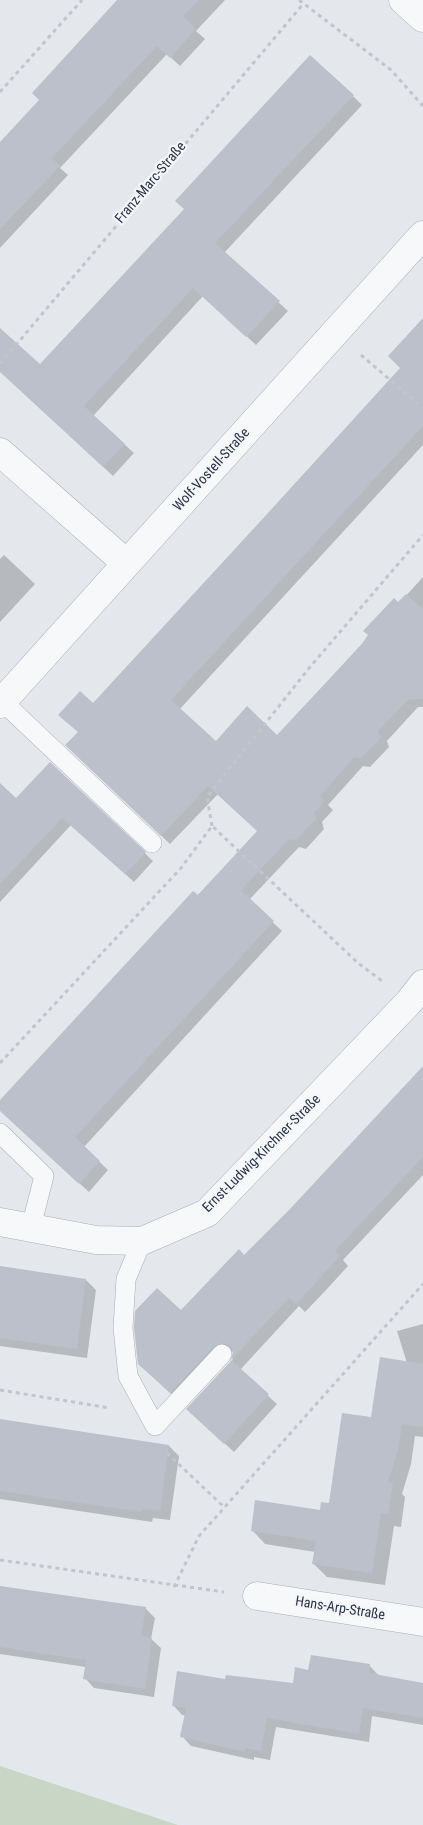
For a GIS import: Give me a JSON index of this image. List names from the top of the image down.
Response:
{
  "streets": {
    "street": ["Wolf-Vostell-Straße", "Ernst-Ludwig-Kirchner-Straße", "Hans-Arp-Straße"],
    "path": ["Franz-Marc-Straße"]
  }
}
